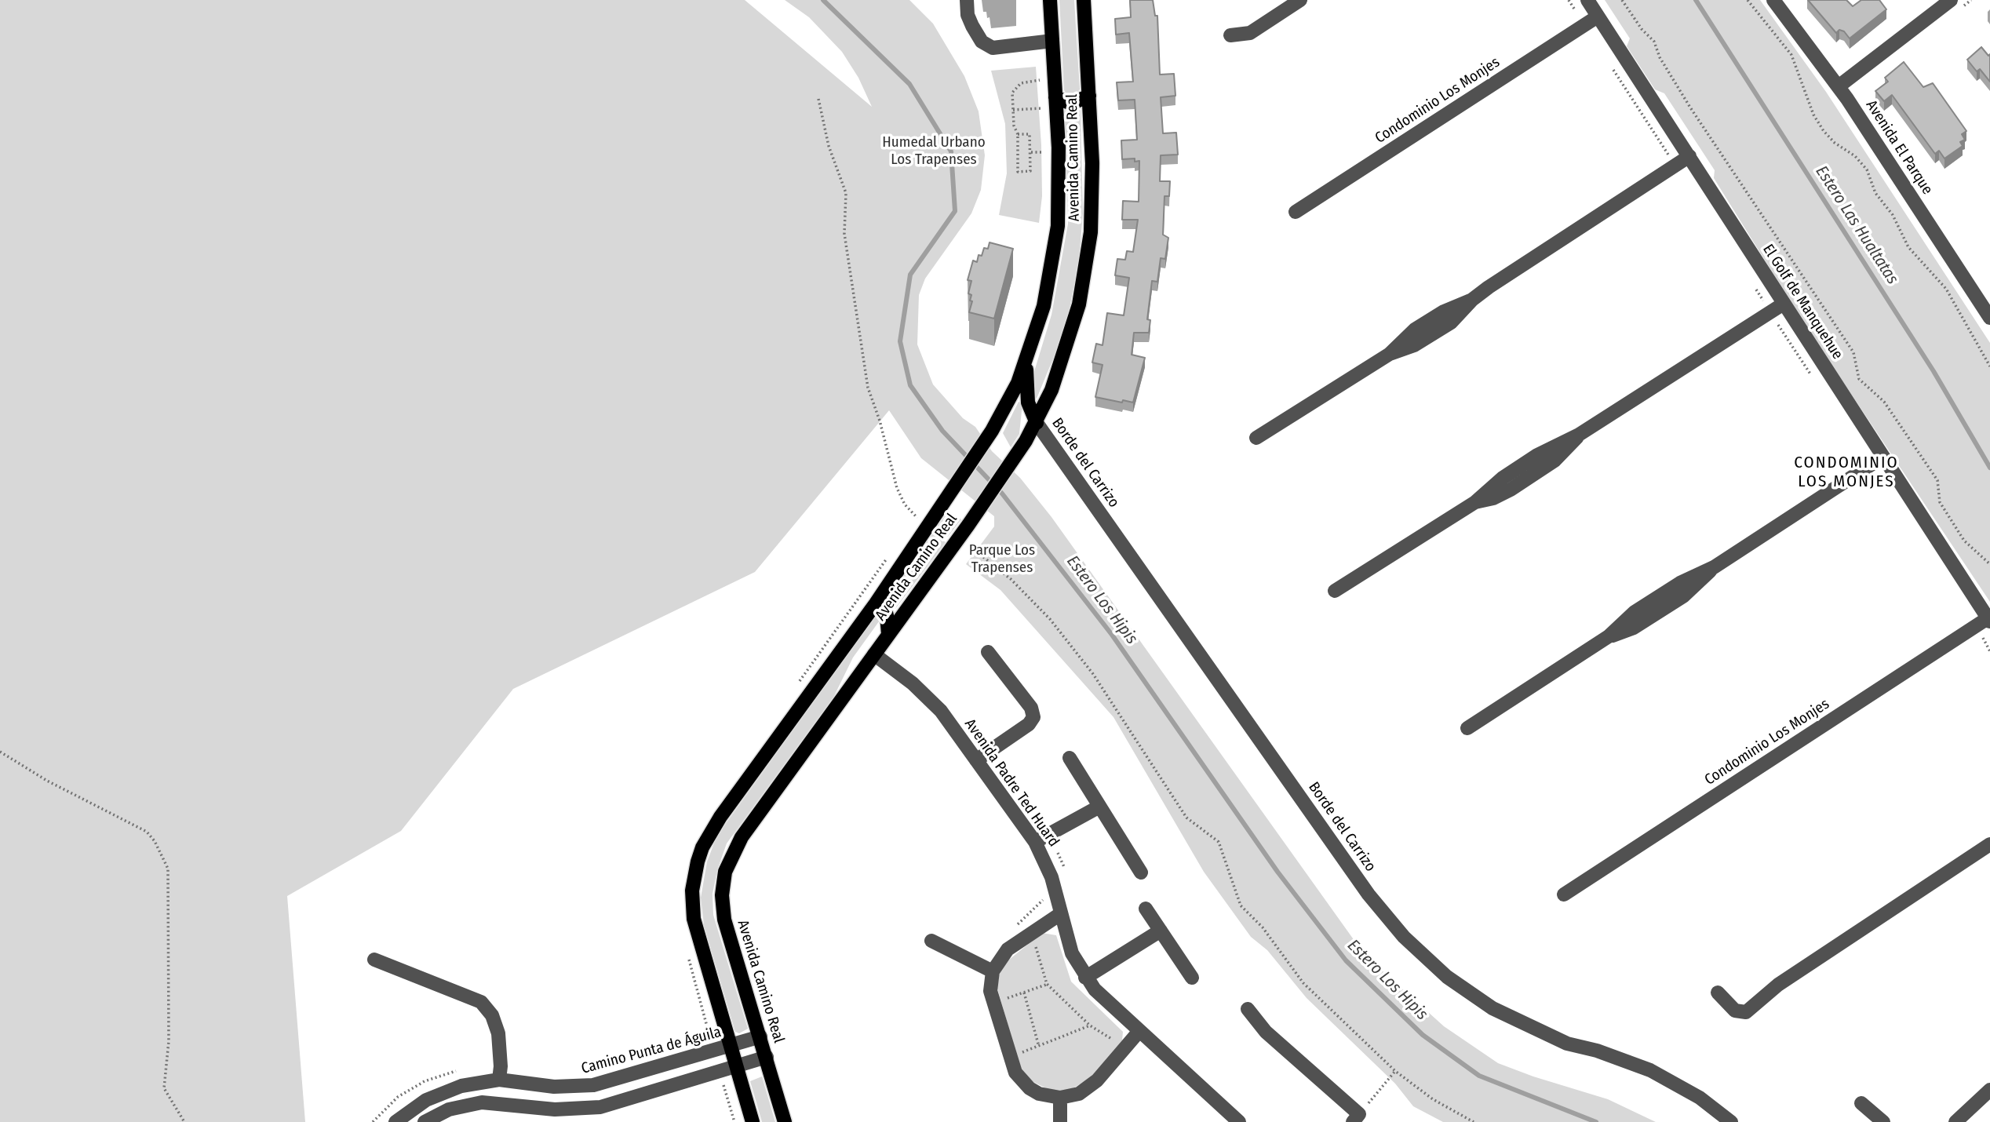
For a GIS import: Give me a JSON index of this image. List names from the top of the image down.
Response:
{
  "streets": {
    "main road": ["Avenida Camino Real"],
    "street": [
      "Condominio Los Monjes",
      "Avenida El Parque",
      "El Golf de Manquehue",
      "Borde del Carrizo",
      "Avenida Padre Ted Huard",
      "Camino Punta de Águila"
    ]
  },
  "crossings": [
    ["Condominio Los Monjes", "El Golf de Manquehue"],
    ["Avenida Camino Real", "Borde del Carrizo"],
    ["Avenida Camino Real", "Avenida Padre Ted Huard"],
    ["Avenida Camino Real", "Camino Punta de Águila"]
  ],
  "districts": ["CONDOMINIO LOS MONJES"],
  "water": ["Estero Las Hualtatas", "Estero Los Hipis"],
  "parks": ["Humedal Urbano Los Trapenses", "Parque Los Trapenses"]
}
